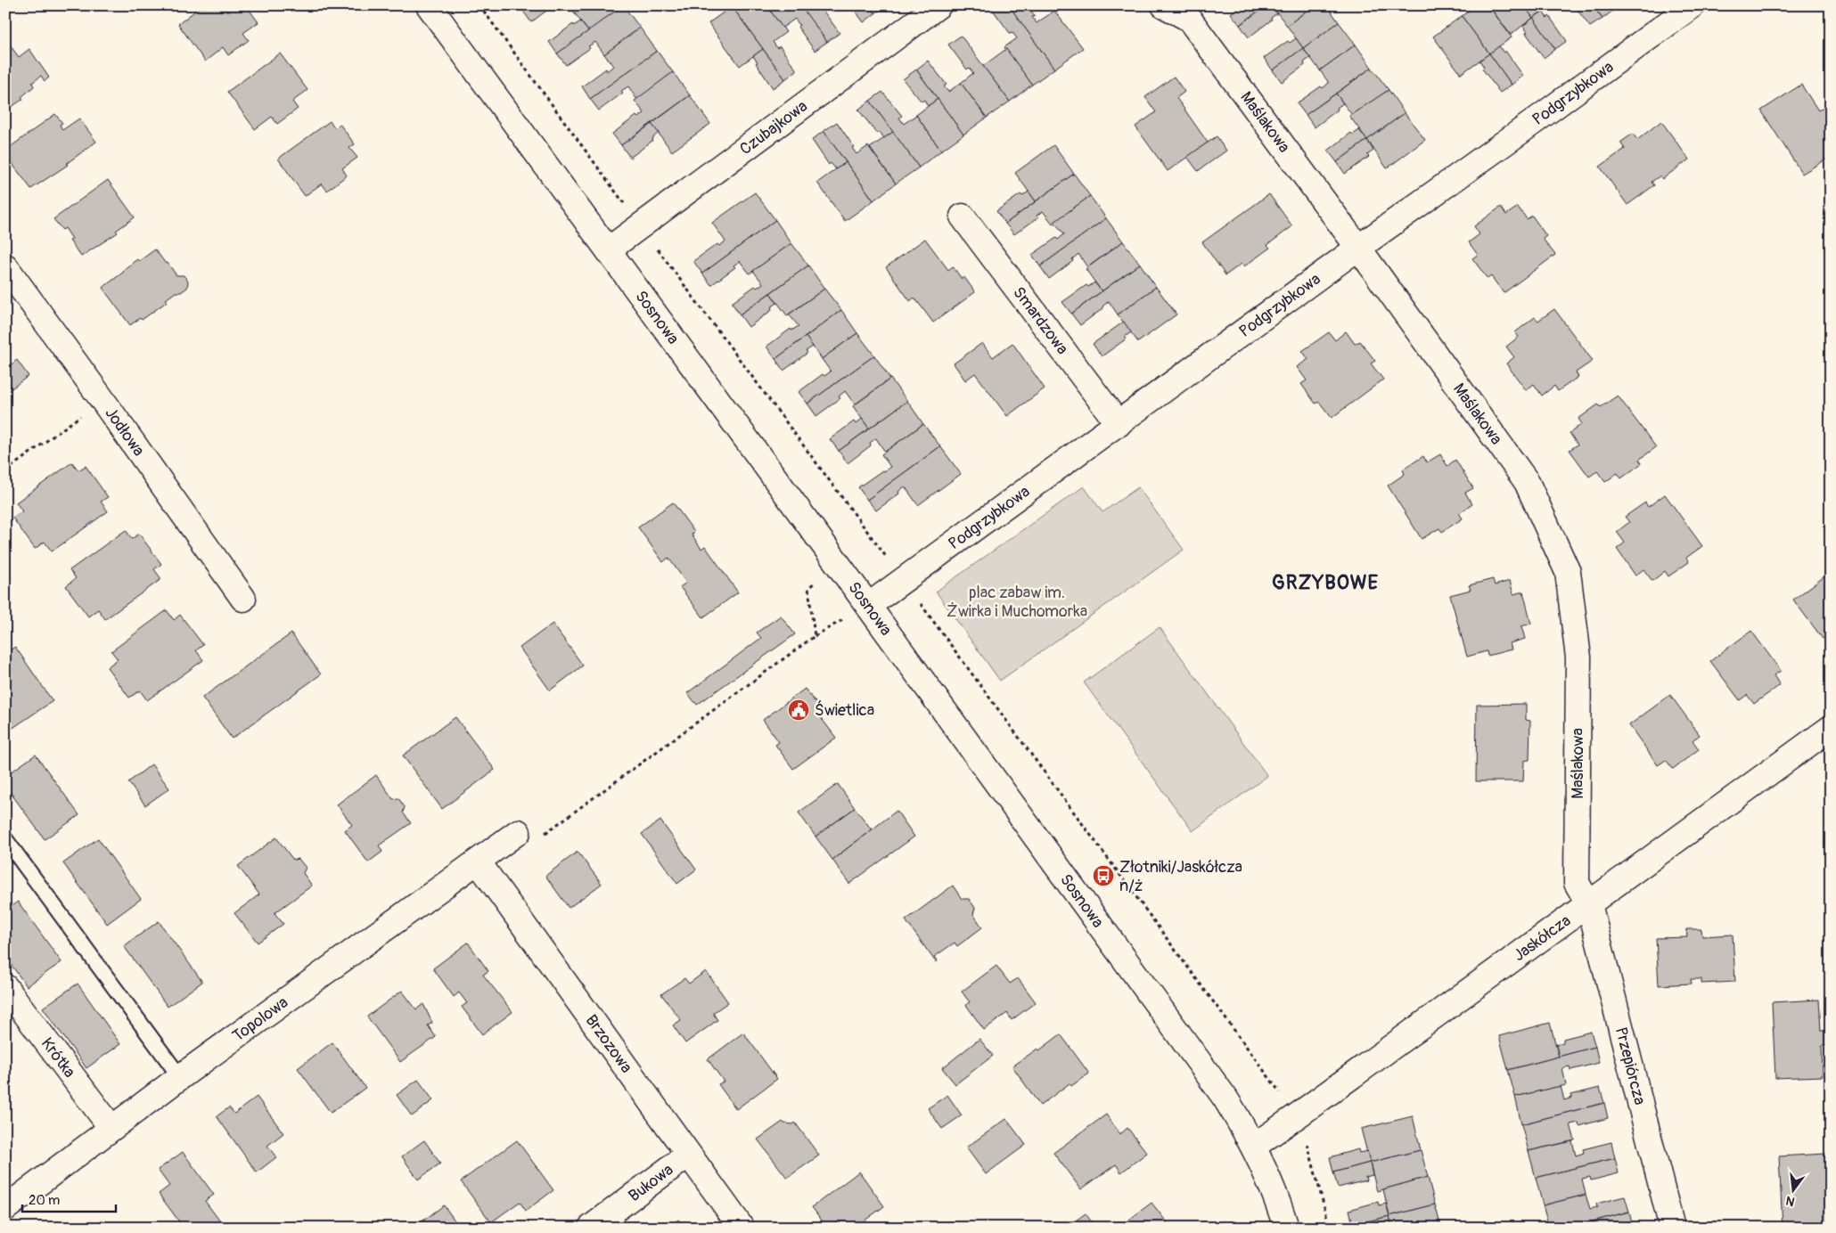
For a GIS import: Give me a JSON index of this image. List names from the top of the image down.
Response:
{
  "streets": {
    "street": [
      "Podgrzybkowa",
      "Maślakowa",
      "Czubajkowa",
      "Sosnowa",
      "Smardzowa",
      "Jodłowa",
      "Jaskółcza",
      "Topolowa",
      "Brzozowa",
      "Krótka",
      "Przepiórcza",
      "Bukowa"
    ]
  },
  "crossings": [
    ["Podgrzybkowa", "Maślakowa"],
    ["Podgrzybkowa", "Sosnowa"],
    ["Podgrzybkowa", "Smardzowa"],
    ["Maślakowa", "Jaskółcza"],
    ["Maślakowa", "Przepiórcza"],
    ["Czubajkowa", "Sosnowa"],
    ["Sosnowa", "Jaskółcza"],
    ["Jaskółcza", "Przepiórcza"],
    ["Topolowa", "Brzozowa"],
    ["Topolowa", "Krótka"],
    ["Brzozowa", "Bukowa"]
  ],
  "districts": ["GRZYBOWE"],
  "parks": ["plac zabaw im. Żwirka i Muchomorka"],
  "places": {
    "public building": ["Świetlica"],
    "bus stop": ["Złotniki/Jaskółcza n/ż"]
  },
  "scale_bar": "20 m",
  "north": "bottom"
}
